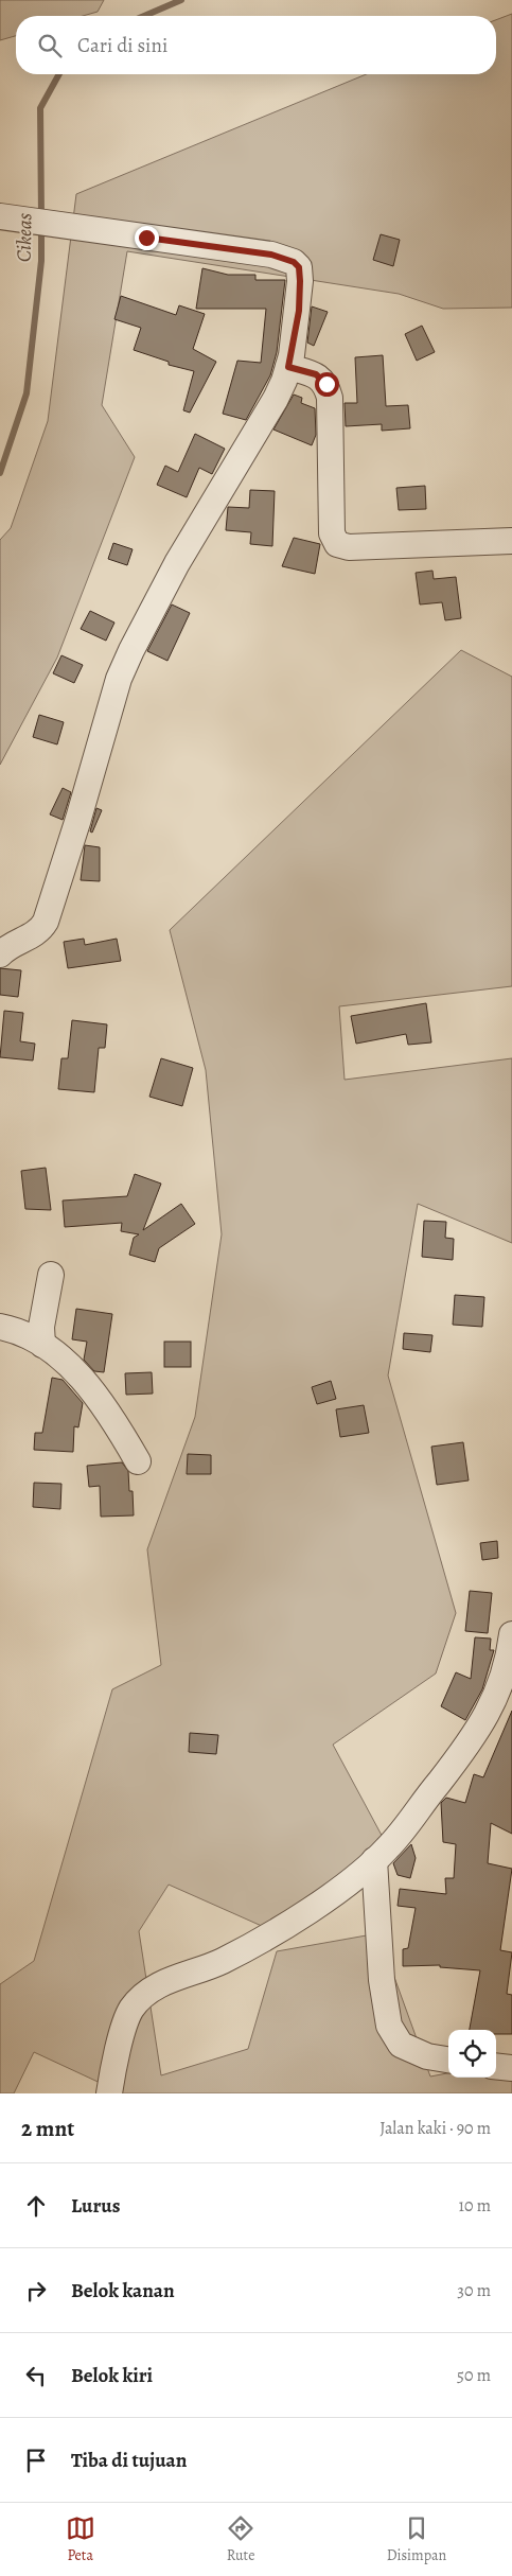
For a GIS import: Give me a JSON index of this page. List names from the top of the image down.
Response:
{
  "water": ["Cikeas"],
  "page": {
    "search": "Cari di sini",
    "heading": ["2 mnt", "Jalan kaki · 90 m"],
    "list": [
      ["Lurus", "10 m"],
      ["Belok kanan", "30 m"],
      ["Belok kiri", "50 m"],
      "Tiba di tujuan"
    ],
    "nav": ["Peta", "Rute", "Disimpan"]
  }
}
